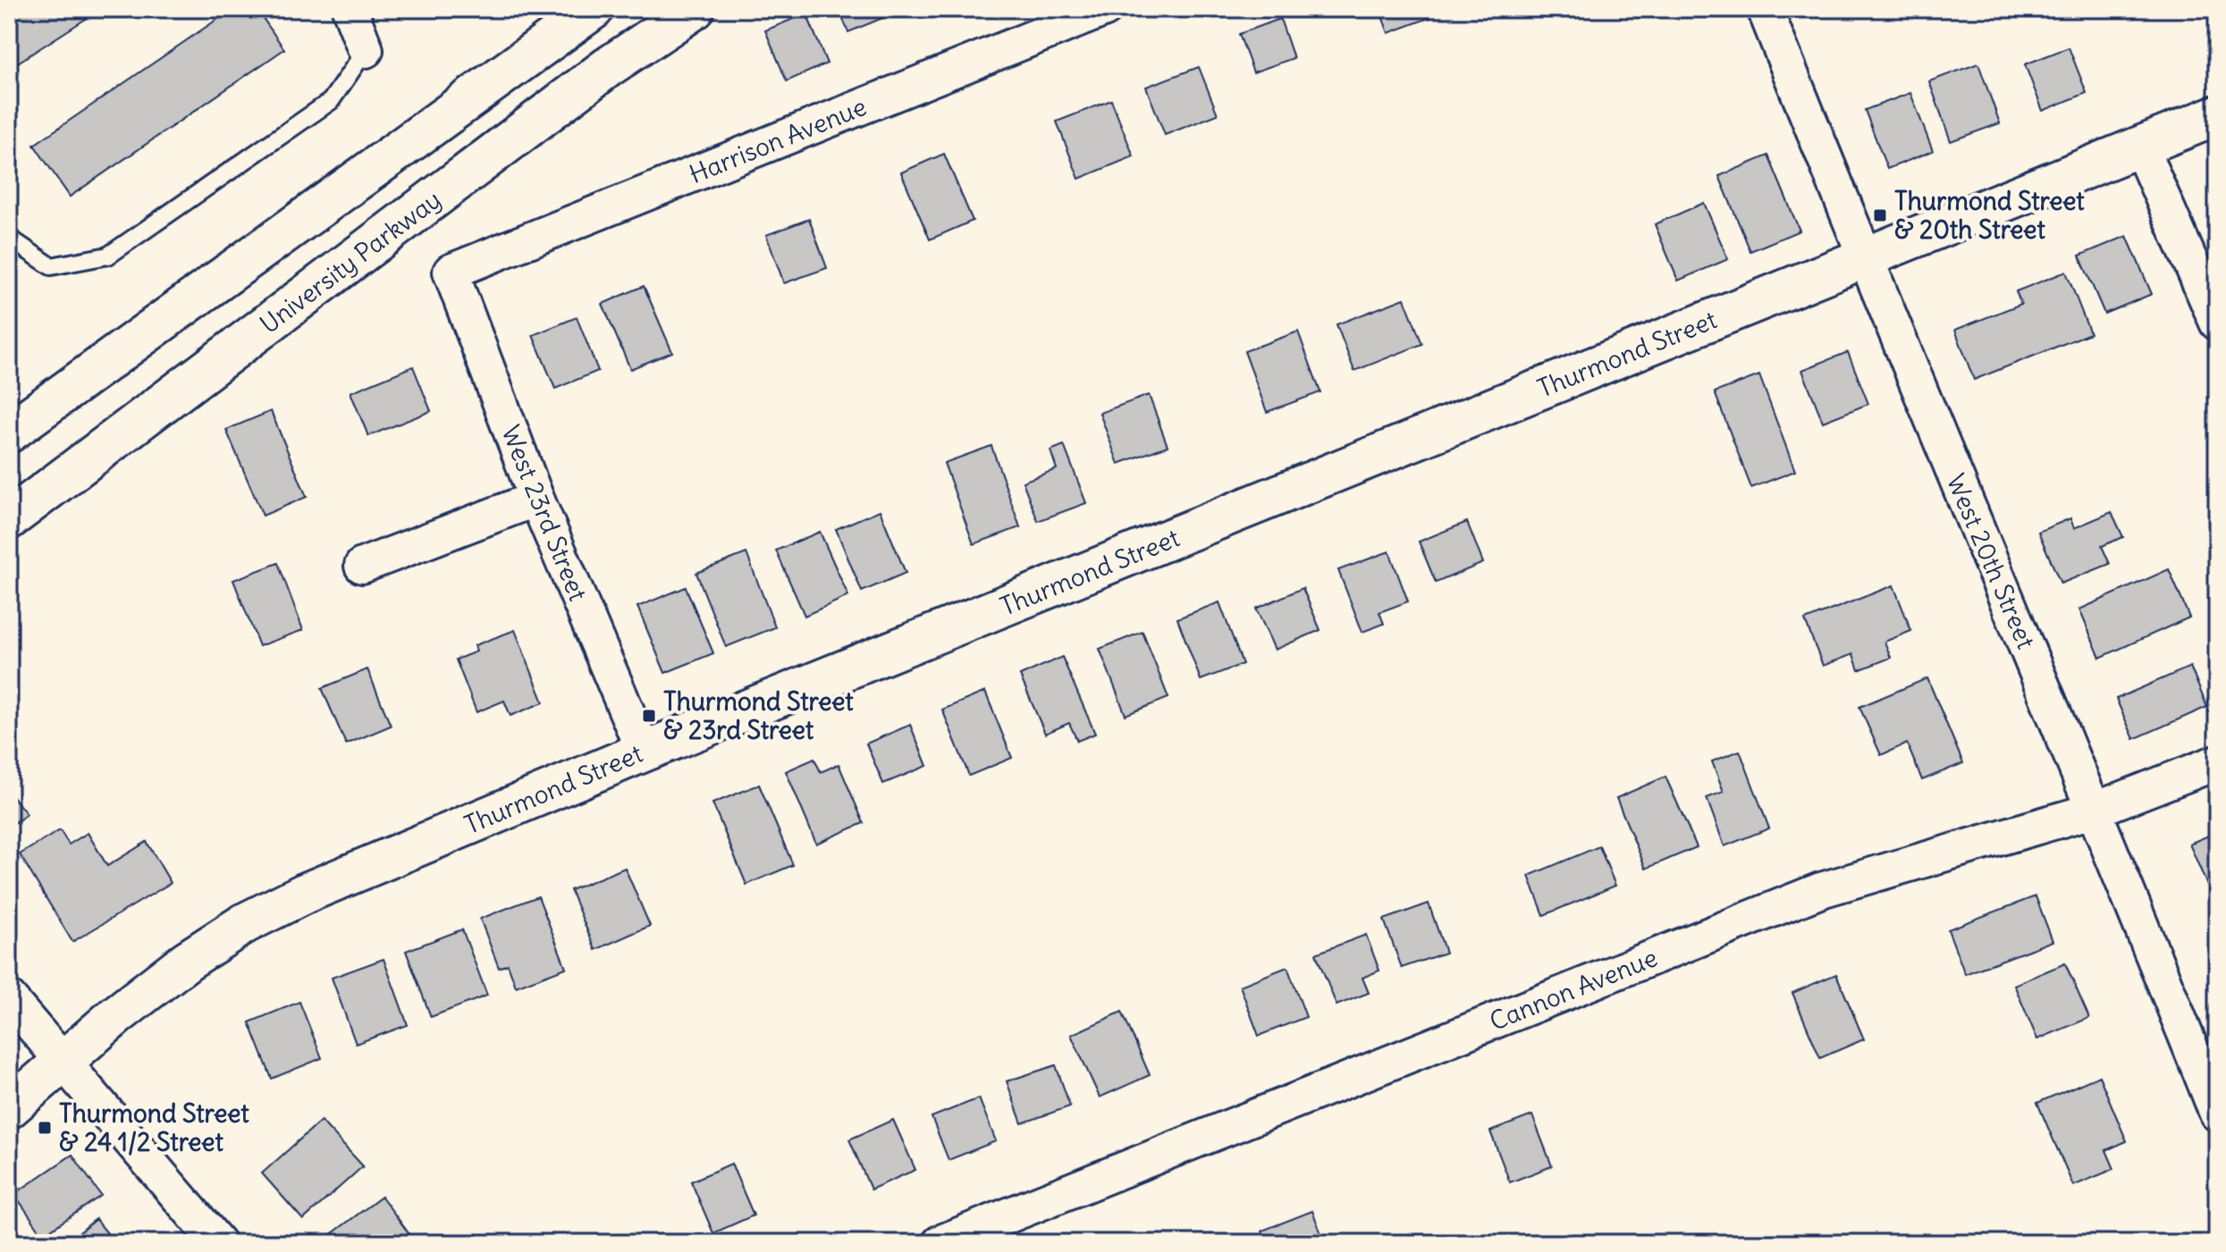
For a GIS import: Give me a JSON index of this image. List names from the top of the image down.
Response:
{
  "streets": {
    "street": [
      "Harrison Avenue",
      "University Parkway",
      "Thurmond Street",
      "West 23rd Street",
      "West 20th Street",
      "Cannon Avenue"
    ]
  },
  "crossings": [
    ["Harrison Avenue", "West 23rd Street"],
    ["Thurmond Street", "West 23rd Street"],
    ["Thurmond Street", "West 20th Street"],
    ["West 20th Street", "Cannon Avenue"]
  ],
  "places": {
    "transit": ["Thurmond Street & 20th Street", "Thurmond Street & 23rd Street", "Thurmond Street & 24 1/2 Street"]
  }
}
